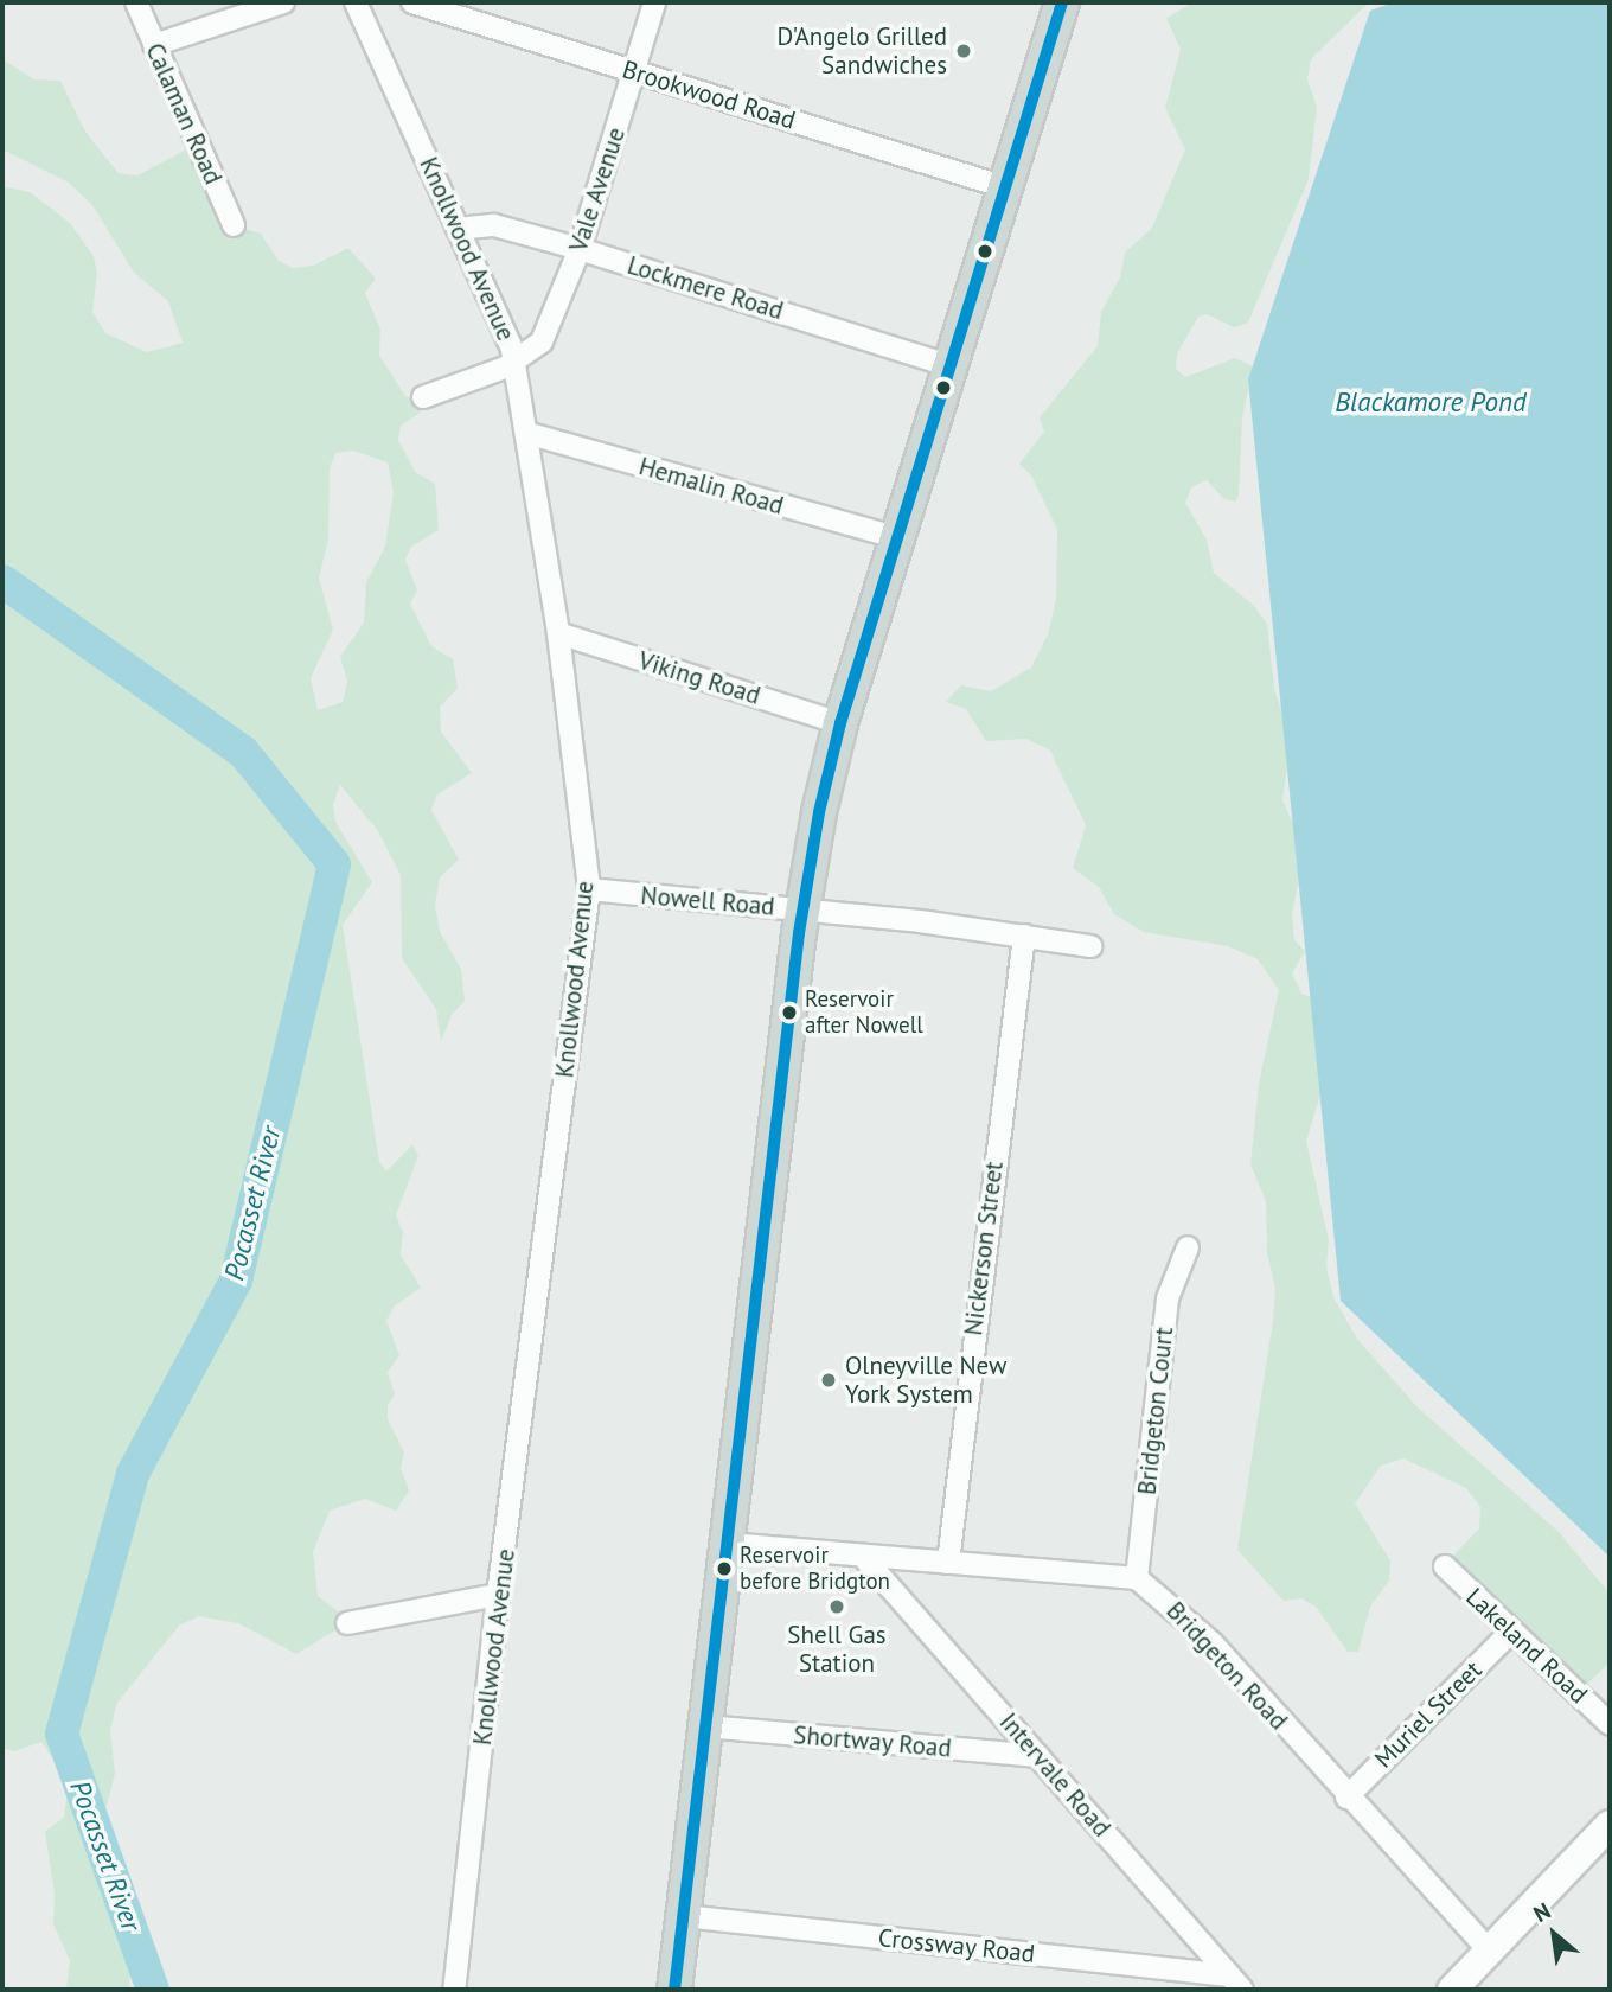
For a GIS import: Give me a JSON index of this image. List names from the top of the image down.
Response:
{
  "streets": {
    "street": [
      "Brookwood Road",
      "Calaman Road",
      "Vale Avenue",
      "Knollwood Avenue",
      "Lockmere Road",
      "Hemalin Road",
      "Viking Road",
      "Nowell Road",
      "Nickerson Street",
      "Bridgeton Court",
      "Lakeland Road",
      "Bridgeton Road",
      "Muriel Street",
      "Shortway Road",
      "Intervale Road",
      "Crossway Road"
    ]
  },
  "crossings": [
    ["Brookwood Road", "Vale Avenue"],
    ["Vale Avenue", "Knollwood Avenue"],
    ["Vale Avenue", "Lockmere Road"],
    ["Knollwood Avenue", "Lockmere Road"],
    ["Knollwood Avenue", "Hemalin Road"],
    ["Knollwood Avenue", "Viking Road"],
    ["Knollwood Avenue", "Nowell Road"],
    ["Nowell Road", "Nickerson Street"],
    ["Bridgeton Court", "Bridgeton Road"],
    ["Lakeland Road", "Muriel Street"],
    ["Bridgeton Road", "Muriel Street"],
    ["Shortway Road", "Intervale Road"],
    ["Intervale Road", "Crossway Road"]
  ],
  "water": ["Blackamore Pond", "Pocasset River"],
  "places": [
    "D'Angelo Grilled Sandwiches",
    "Reservoir after Nowell",
    "Olneyville New York System",
    "Reservoir before Bridgton",
    "Shell Gas Station"
  ],
  "north": "top left"
}
